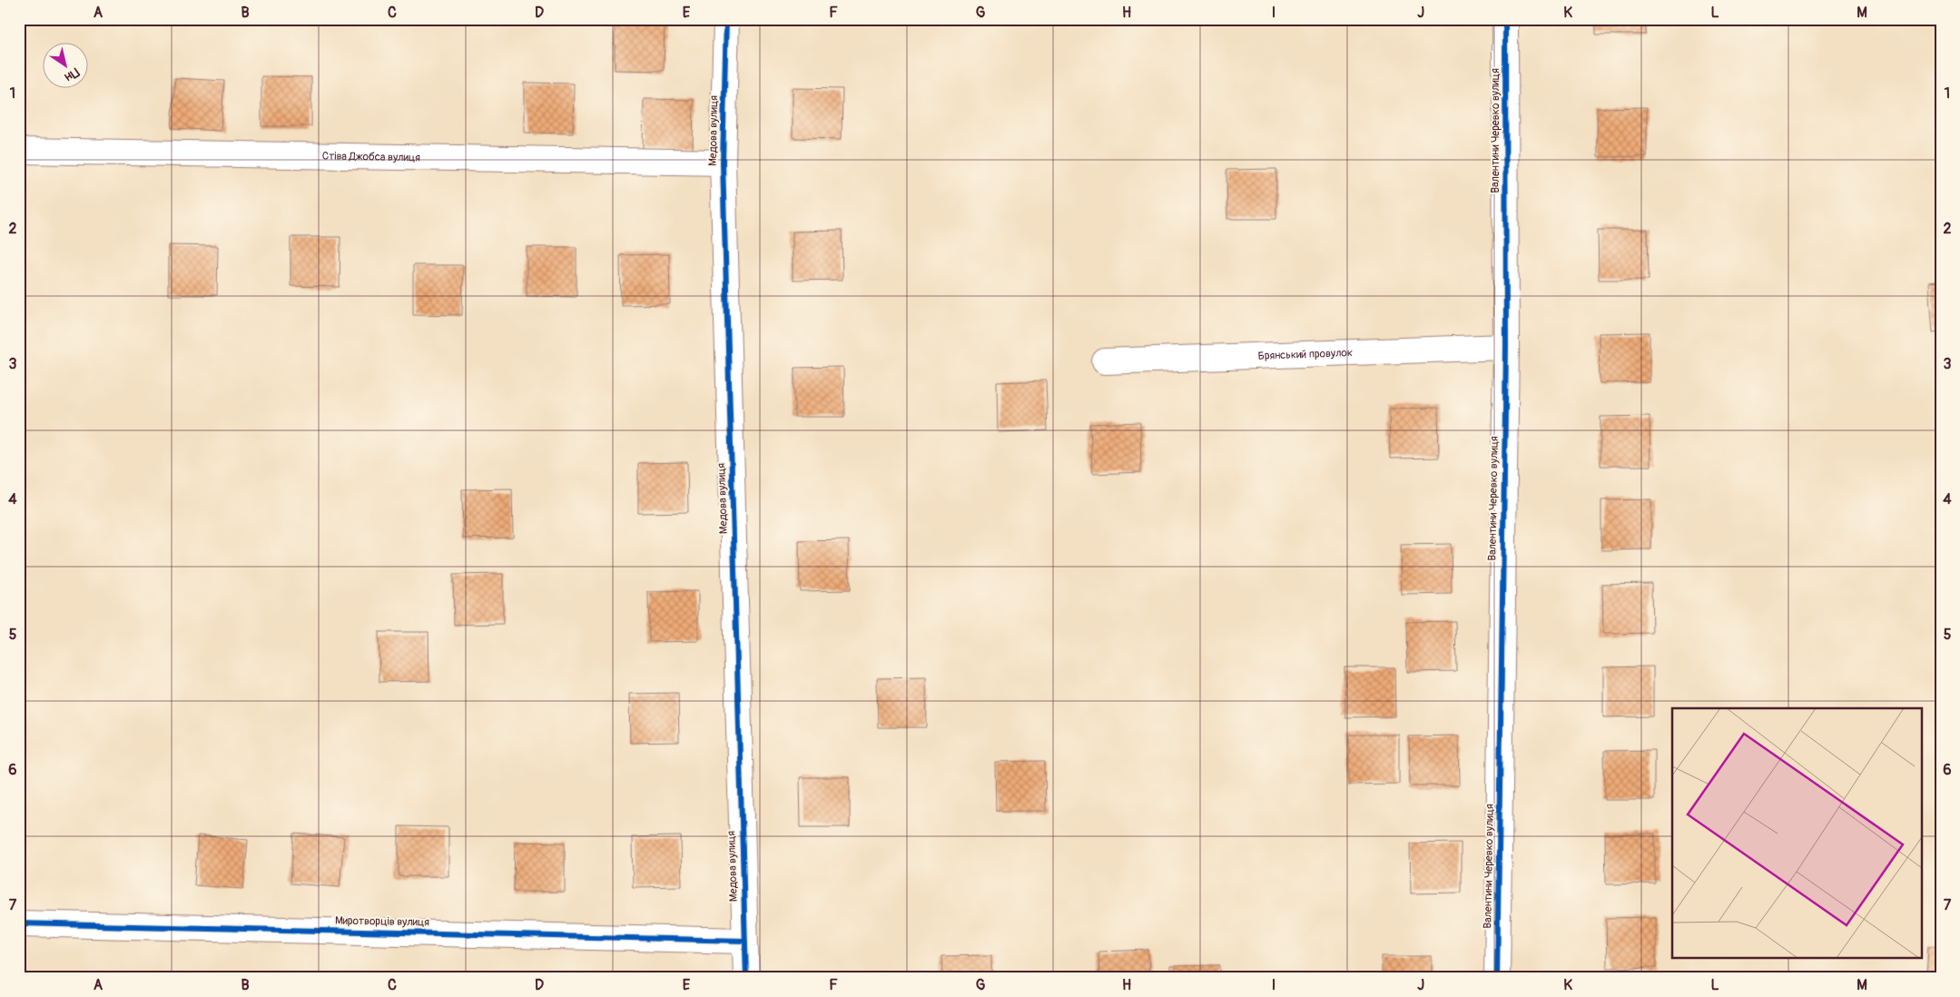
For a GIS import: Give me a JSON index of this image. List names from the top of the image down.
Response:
{
  "streets": {
    "street": [
      "Медова вулиця",
      "Валентини Черевко вулиця",
      "Стіва Джобса вулиця",
      "Брянський провулок",
      "Миротворців вулиця"
    ]
  },
  "crossings": [
    ["Медова вулиця", "Стіва Джобса вулиця"],
    ["Медова вулиця", "Миротворців вулиця"],
    ["Валентини Черевко вулиця", "Брянський провулок"]
  ],
  "north": "bottom right",
  "grid": {
    "columns": [
      "A",
      "B",
      "C",
      "D",
      "E",
      "F",
      "G",
      "H",
      "I",
      "J",
      "K",
      "L",
      "M"
    ],
    "rows": [
      "1",
      "2",
      "3",
      "4",
      "5",
      "6",
      "7"
    ]
  }
}
